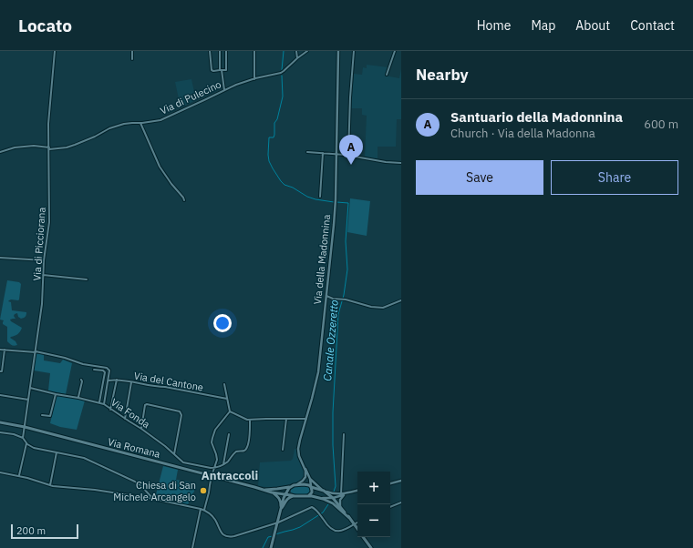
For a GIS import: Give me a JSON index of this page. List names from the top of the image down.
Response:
{
  "streets": {
    "main road": ["Via Romana"],
    "street": [
      "Via di Pulecino",
      "Via di Picciorana",
      "Via della Madonnina",
      "Via del Cantone",
      "Via Fonda"
    ]
  },
  "crossings": [
    ["Via di Pulecino", "Via di Picciorana"],
    ["Via di Picciorana", "Via Fonda"],
    ["Via di Picciorana", "Via Romana"]
  ],
  "districts": ["Antraccoli"],
  "water": ["Canale Ozzeretto"],
  "places": ["Chiesa di San Michele Arcangelo"],
  "scale_bar": "200 m",
  "page": {
    "header": "Locato",
    "nav": [
      "Home",
      "Map",
      "About",
      "Contact"
    ],
    "heading": "Nearby",
    "list": [
      {
        "mark": "A",
        "name": "Santuario della Madonnina",
        "note": "Church · Via della Madonna",
        "value": "600 m"
      }
    ],
    "pins": "A",
    "buttons": ["Save", "Share"],
    "map_buttons": ["+", "−"],
    "scale": "200 m"
  }
}
